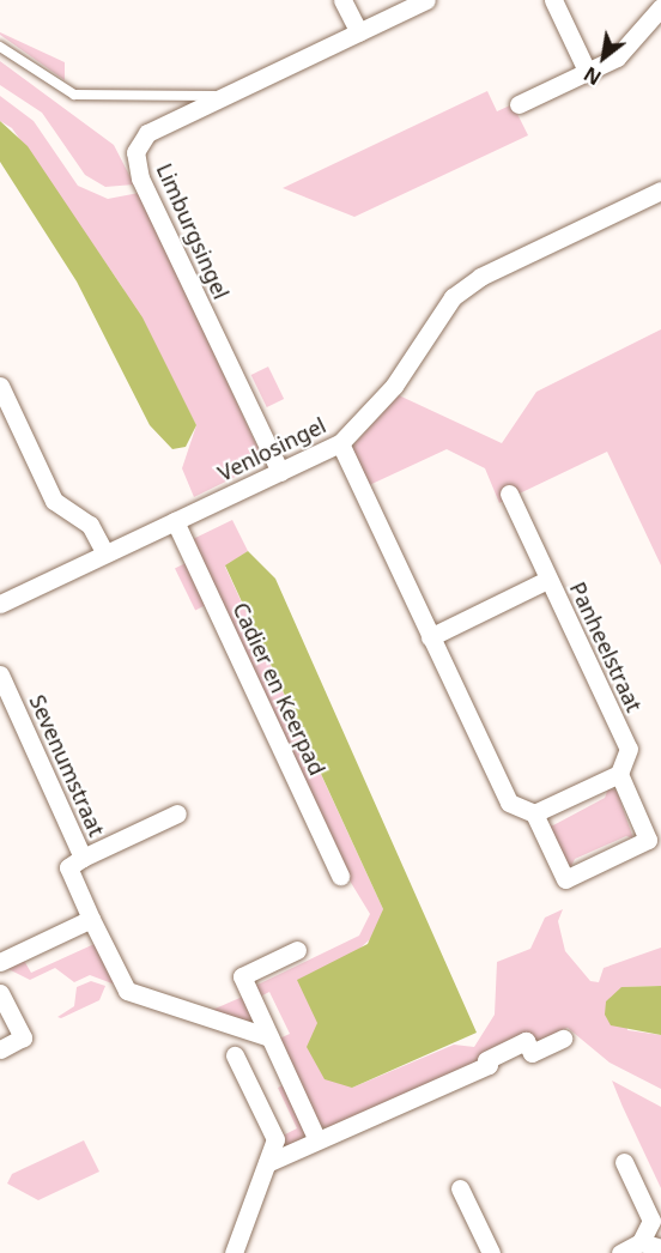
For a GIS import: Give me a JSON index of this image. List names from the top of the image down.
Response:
{
  "streets": {
    "street": [
      "Limburgsingel",
      "Venlosingel",
      "Panheelstraat",
      "Cadier en Keerpad",
      "Sevenumstraat"
    ]
  },
  "crossings": [
    ["Limburgsingel", "Venlosingel"],
    ["Venlosingel", "Cadier en Keerpad"]
  ],
  "north": "bottom left"
}
